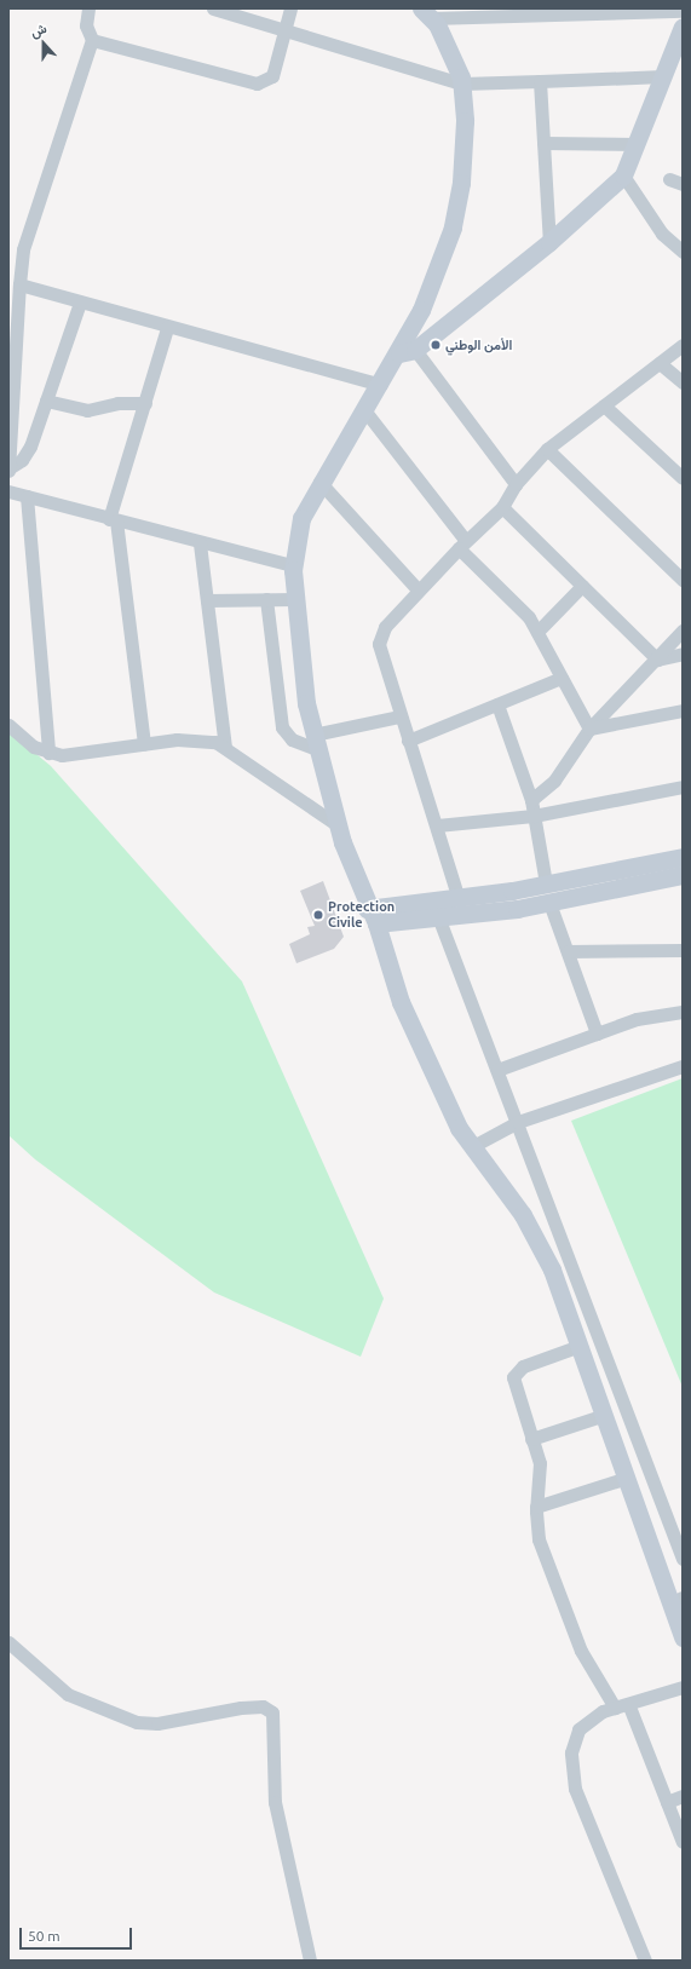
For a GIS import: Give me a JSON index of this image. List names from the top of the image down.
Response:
{
  "places": ["الأمن الوطني", "Protection Civile"],
  "scale_bar": "50 m",
  "north": "top"
}
